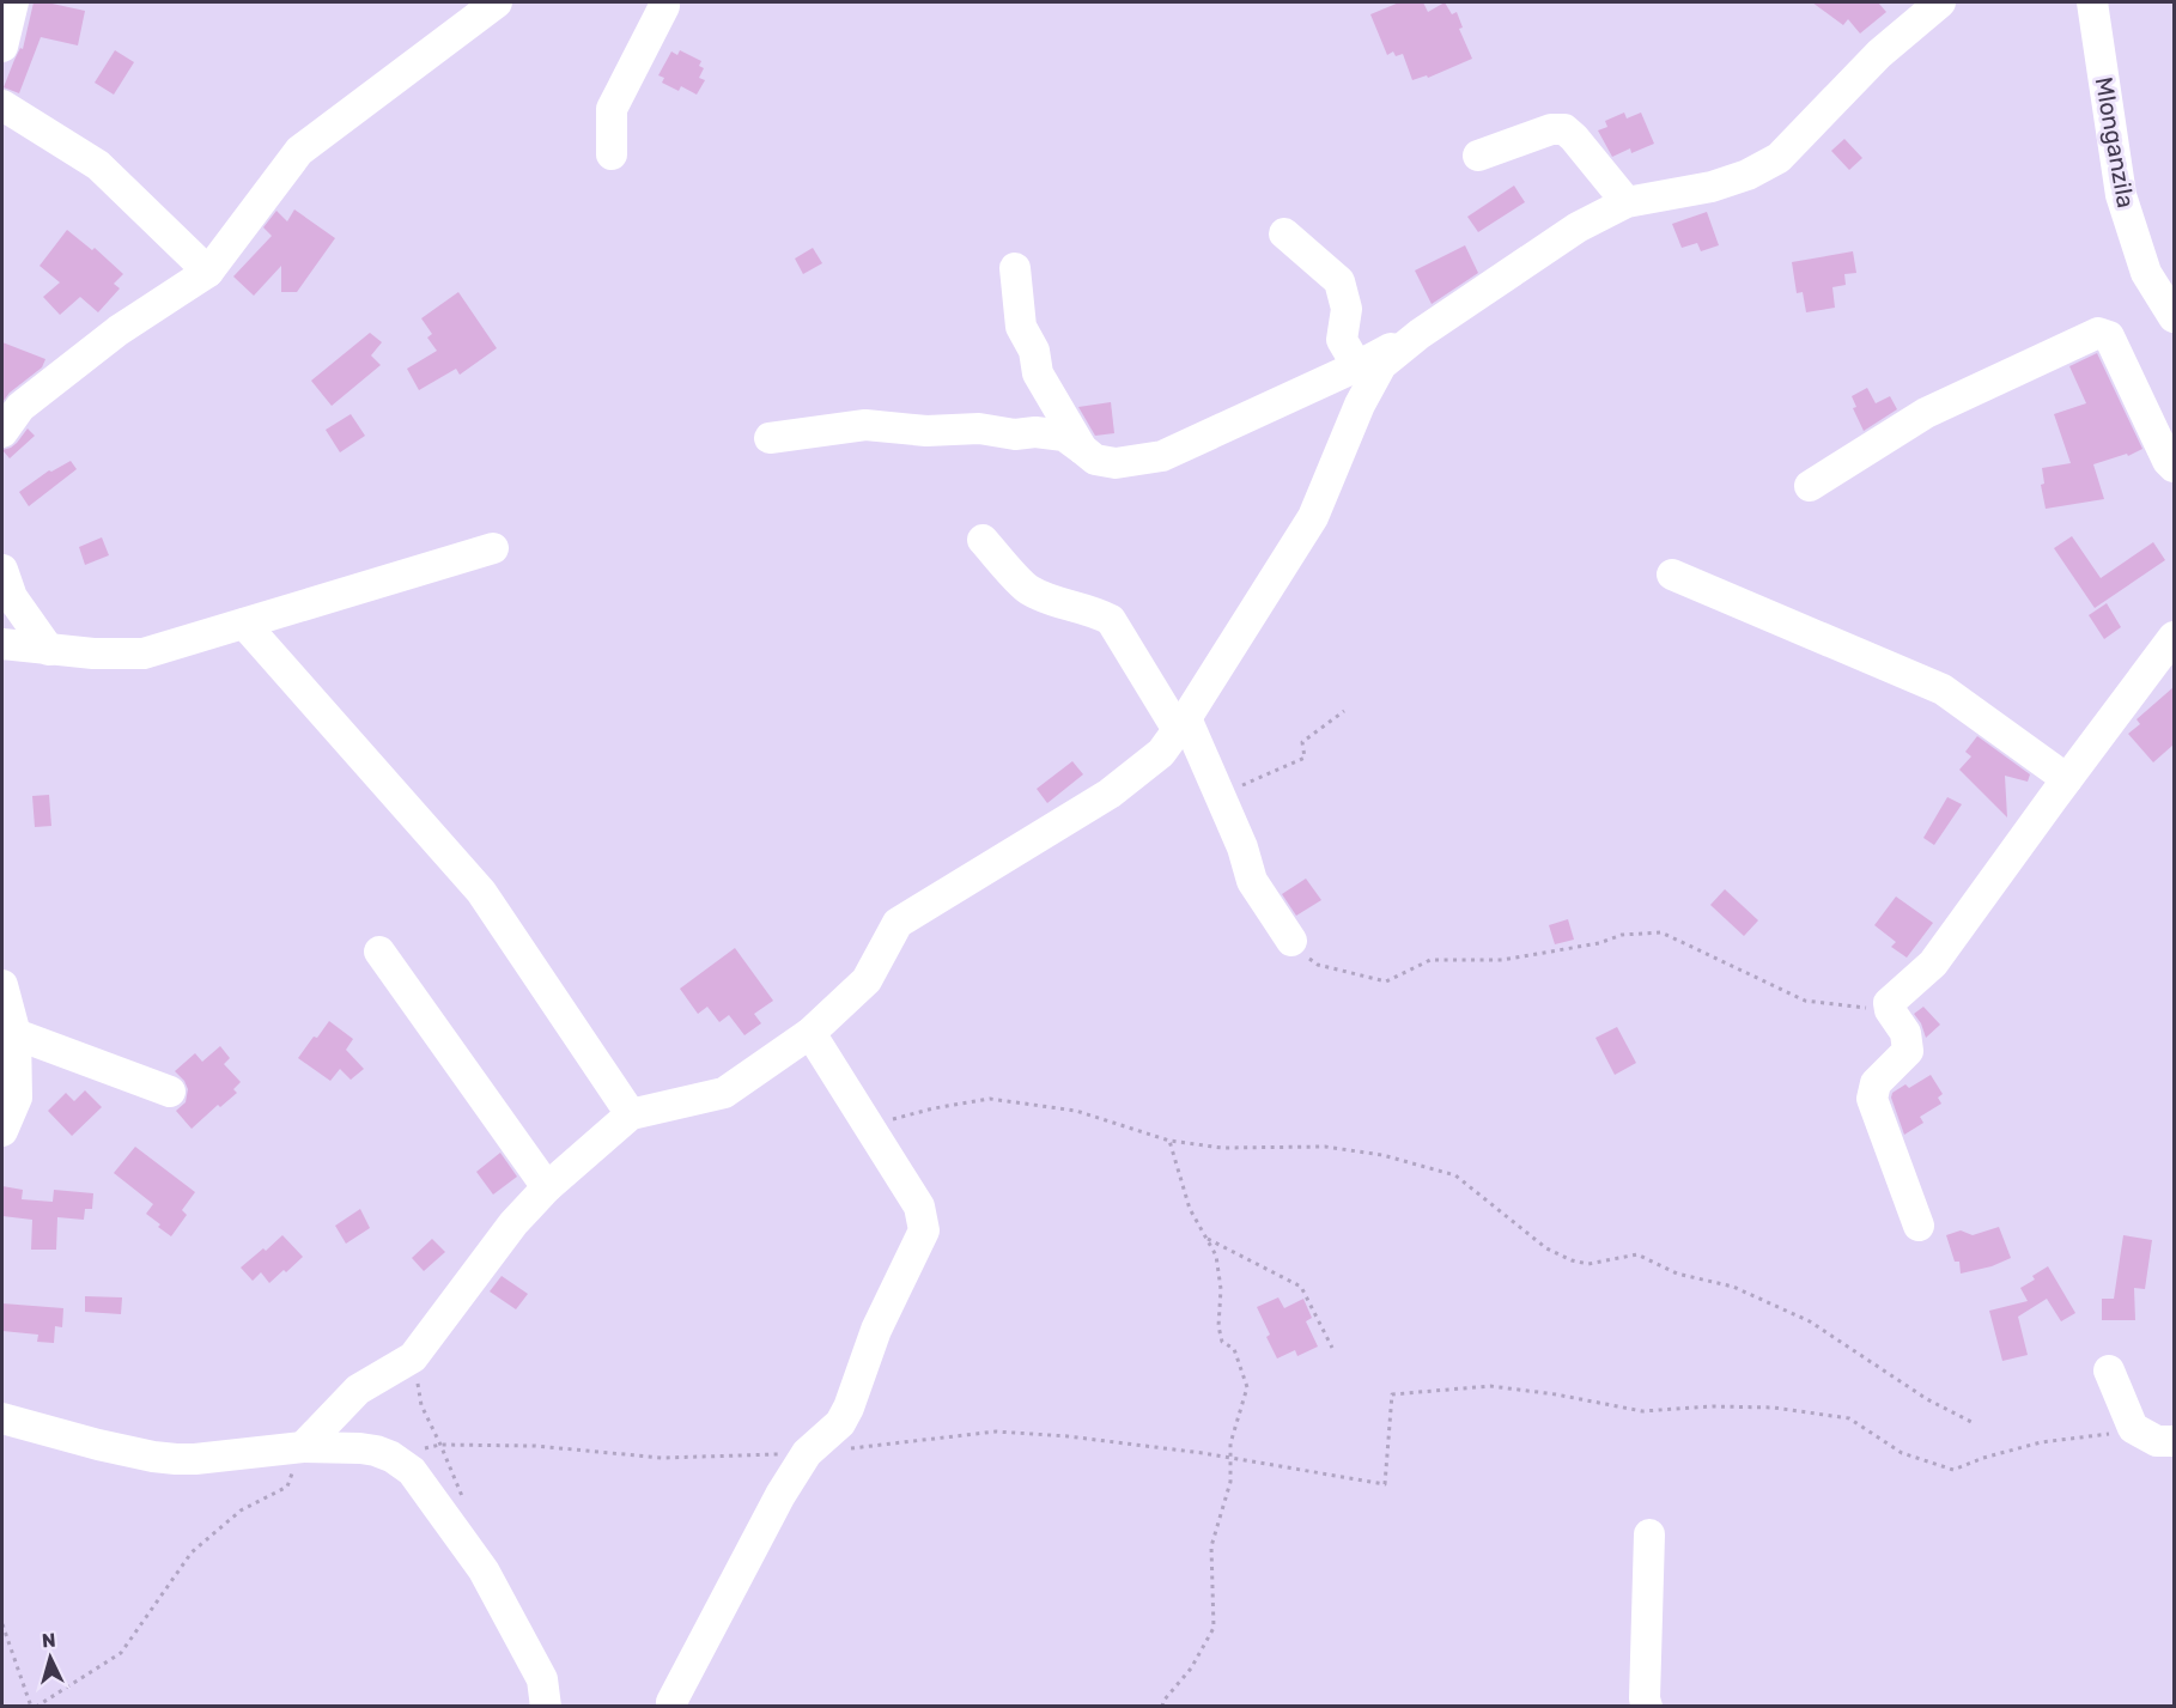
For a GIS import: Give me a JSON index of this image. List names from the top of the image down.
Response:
{
  "streets": {
    "street": ["Mlonganzila"]
  },
  "north": "top"
}
